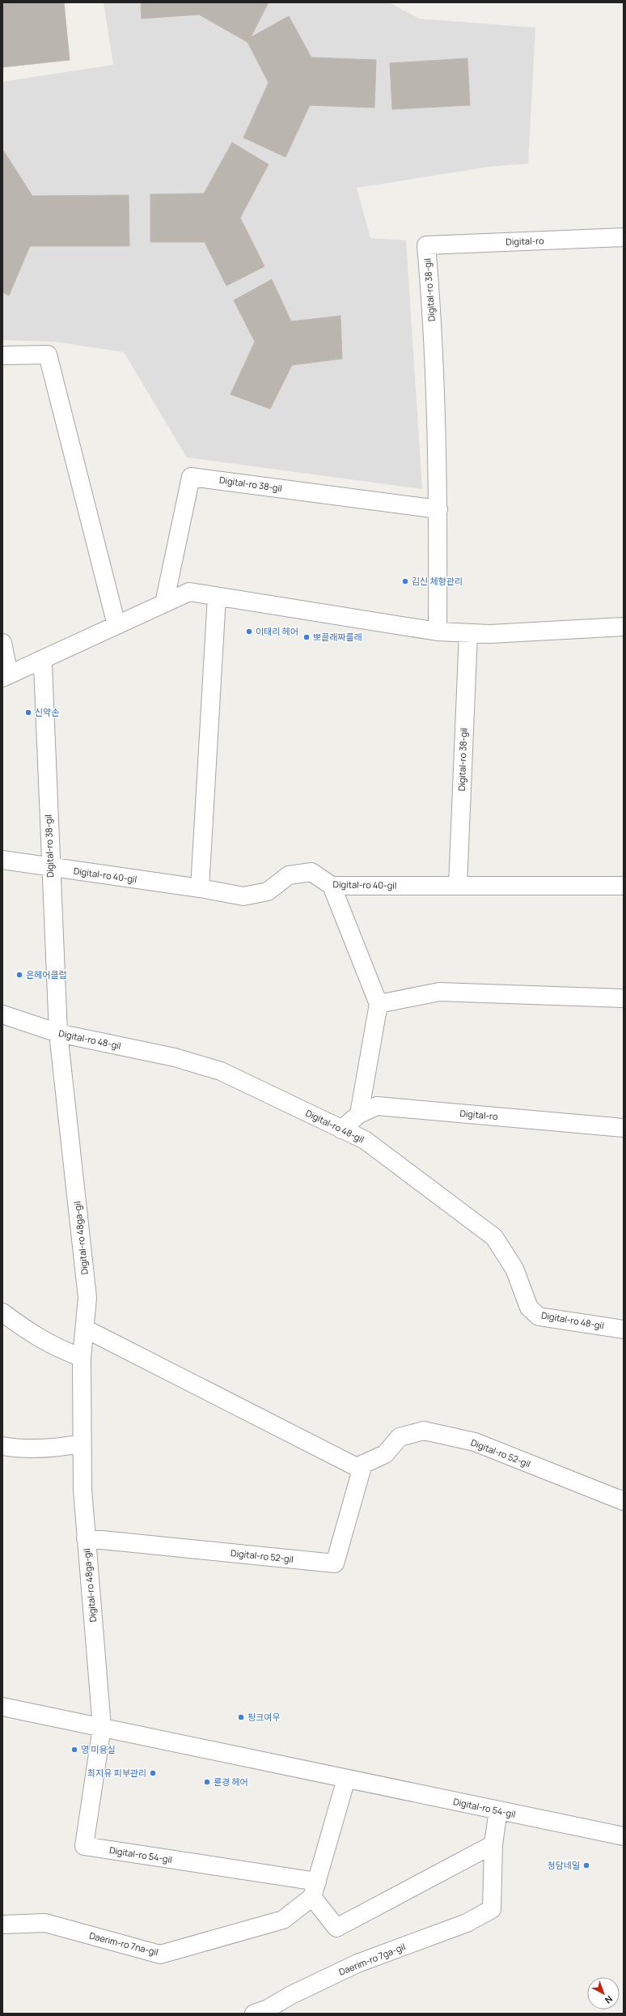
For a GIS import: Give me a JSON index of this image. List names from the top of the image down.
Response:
{
  "streets": {
    "street": [
      "Digital-ro",
      "Digital-ro 38-gil",
      "Digital-ro 40-gil",
      "Digital-ro 48-gil",
      "Digital-ro 48ga-gil",
      "Digital-ro 52-gil",
      "Digital-ro 54-gil",
      "Daerim-ro 7na-gil",
      "Daerim-ro 7ga-gil"
    ]
  },
  "crossings": [
    ["Digital-ro", "Digital-ro 38-gil"],
    ["Digital-ro", "Digital-ro 48-gil"],
    ["Digital-ro 38-gil", "Digital-ro 40-gil"],
    ["Digital-ro 38-gil", "Digital-ro 48-gil"],
    ["Digital-ro 38-gil", "Digital-ro 48ga-gil"],
    ["Digital-ro 48-gil", "Digital-ro 48ga-gil"],
    ["Digital-ro 48ga-gil", "Digital-ro 52-gil"],
    ["Digital-ro 48ga-gil", "Digital-ro 54-gil"],
    ["Digital-ro 54-gil", "Daerim-ro 7na-gil"]
  ],
  "places": [
    "김신 체형관리",
    "이태리 헤어",
    "뽀끌래짜를래",
    "신약손",
    "은헤어클럽",
    "핑크여우",
    "영 미용실",
    "최지유 피부관리",
    "륜경 헤어",
    "청담네일"
  ],
  "north": "bottom right"
}
